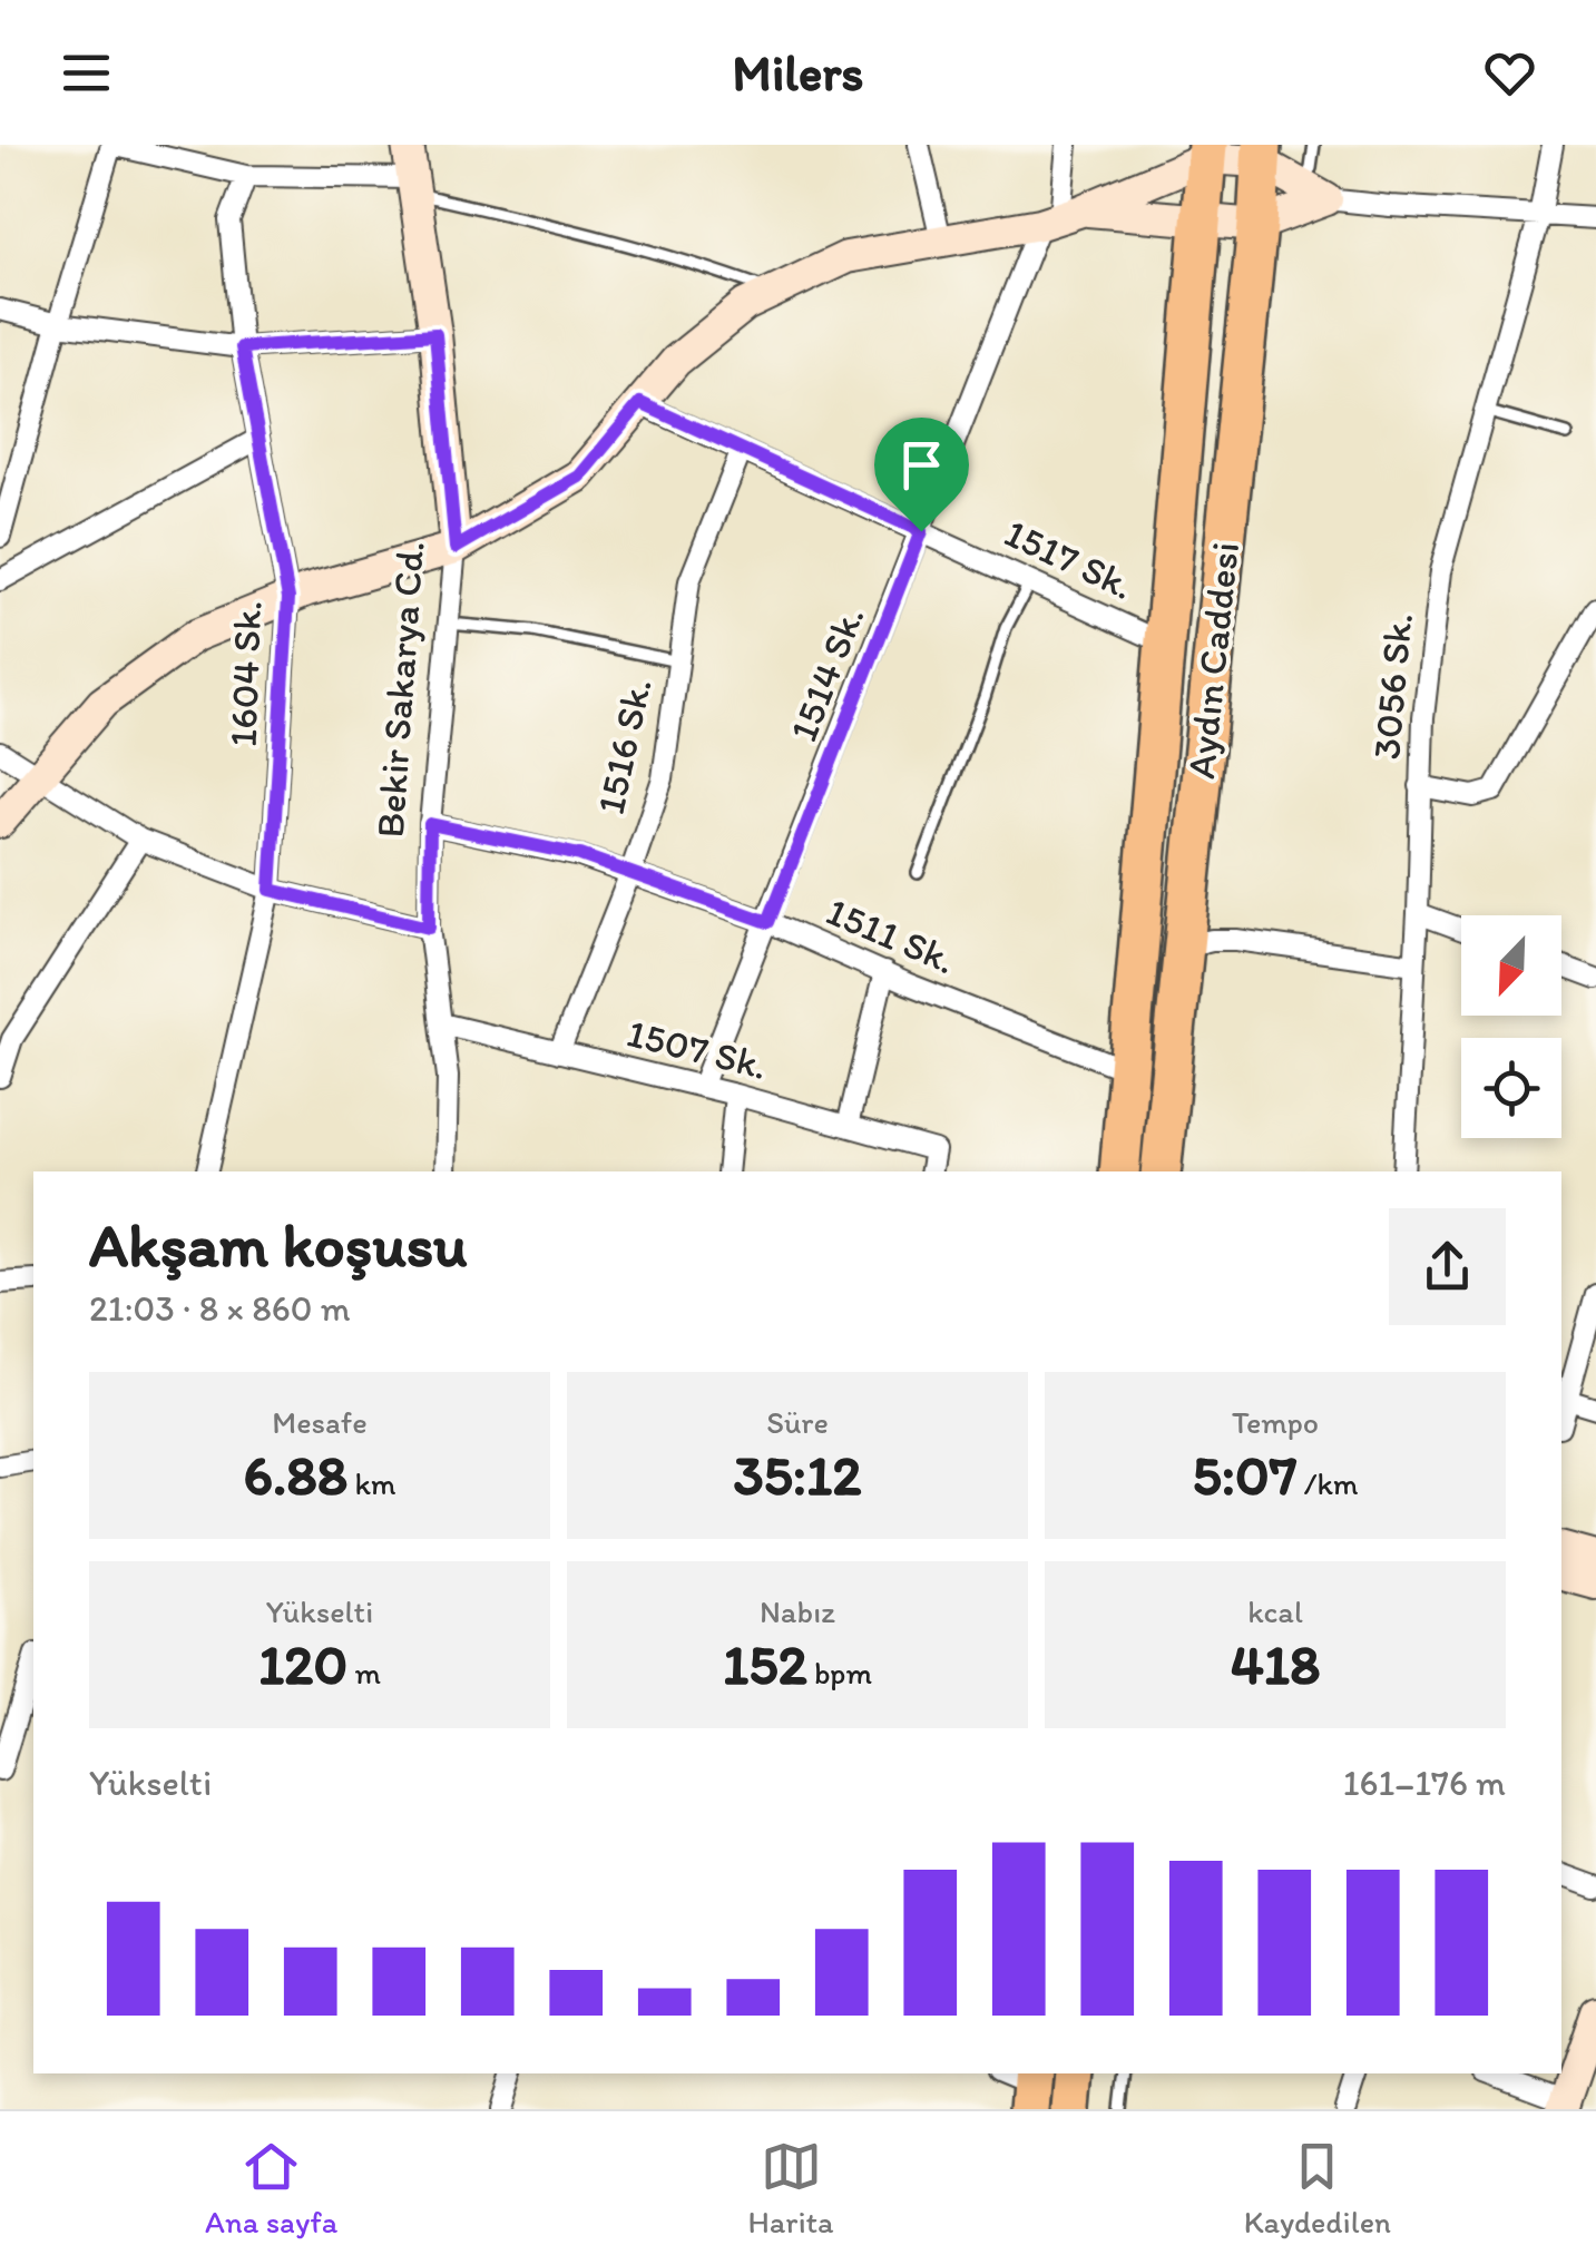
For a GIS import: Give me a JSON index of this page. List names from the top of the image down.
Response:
{
  "streets": {
    "highway": ["Aydın Caddesi"],
    "street": [
      "1517 Sk.",
      "1604 Sk.",
      "1514 Sk.",
      "3056 Sk.",
      "Bekir Sakarya Cd.",
      "1516 Sk.",
      "1511 Sk.",
      "1507 Sk."
    ]
  },
  "crossings": [
    ["1517 Sk.", "Aydın Caddesi"],
    ["1517 Sk.", "1514 Sk."],
    ["1517 Sk.", "1516 Sk."],
    ["Aydın Caddesi", "1511 Sk."],
    ["1514 Sk.", "1511 Sk."],
    ["1514 Sk.", "1507 Sk."],
    ["Bekir Sakarya Cd.", "1511 Sk."],
    ["Bekir Sakarya Cd.", "1507 Sk."],
    ["1516 Sk.", "1511 Sk."],
    ["1516 Sk.", "1507 Sk."]
  ],
  "north": "bottom left",
  "page": {
    "header": "Milers",
    "heading": ["Akşam koşusu", "21:03 · 8 × 860 m"],
    "stats": [
      ["Mesafe", "6.88 km"],
      ["Süre", "35:12"],
      ["Tempo", "5:07 /km"],
      ["Yükselti", "120 m"],
      ["Nabız", "152 bpm"],
      ["kcal", "418"]
    ],
    "chart": ["Yükselti", "161–176 m"],
    "tabs": ["Ana sayfa", "Harita", "Kaydedilen"]
  }
}
